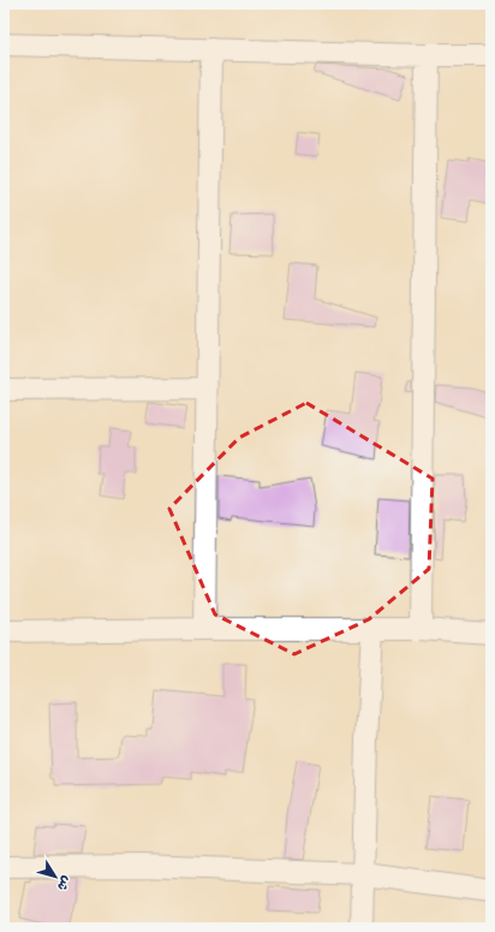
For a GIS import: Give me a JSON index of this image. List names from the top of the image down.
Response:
{
  "north": "bottom right"
}
